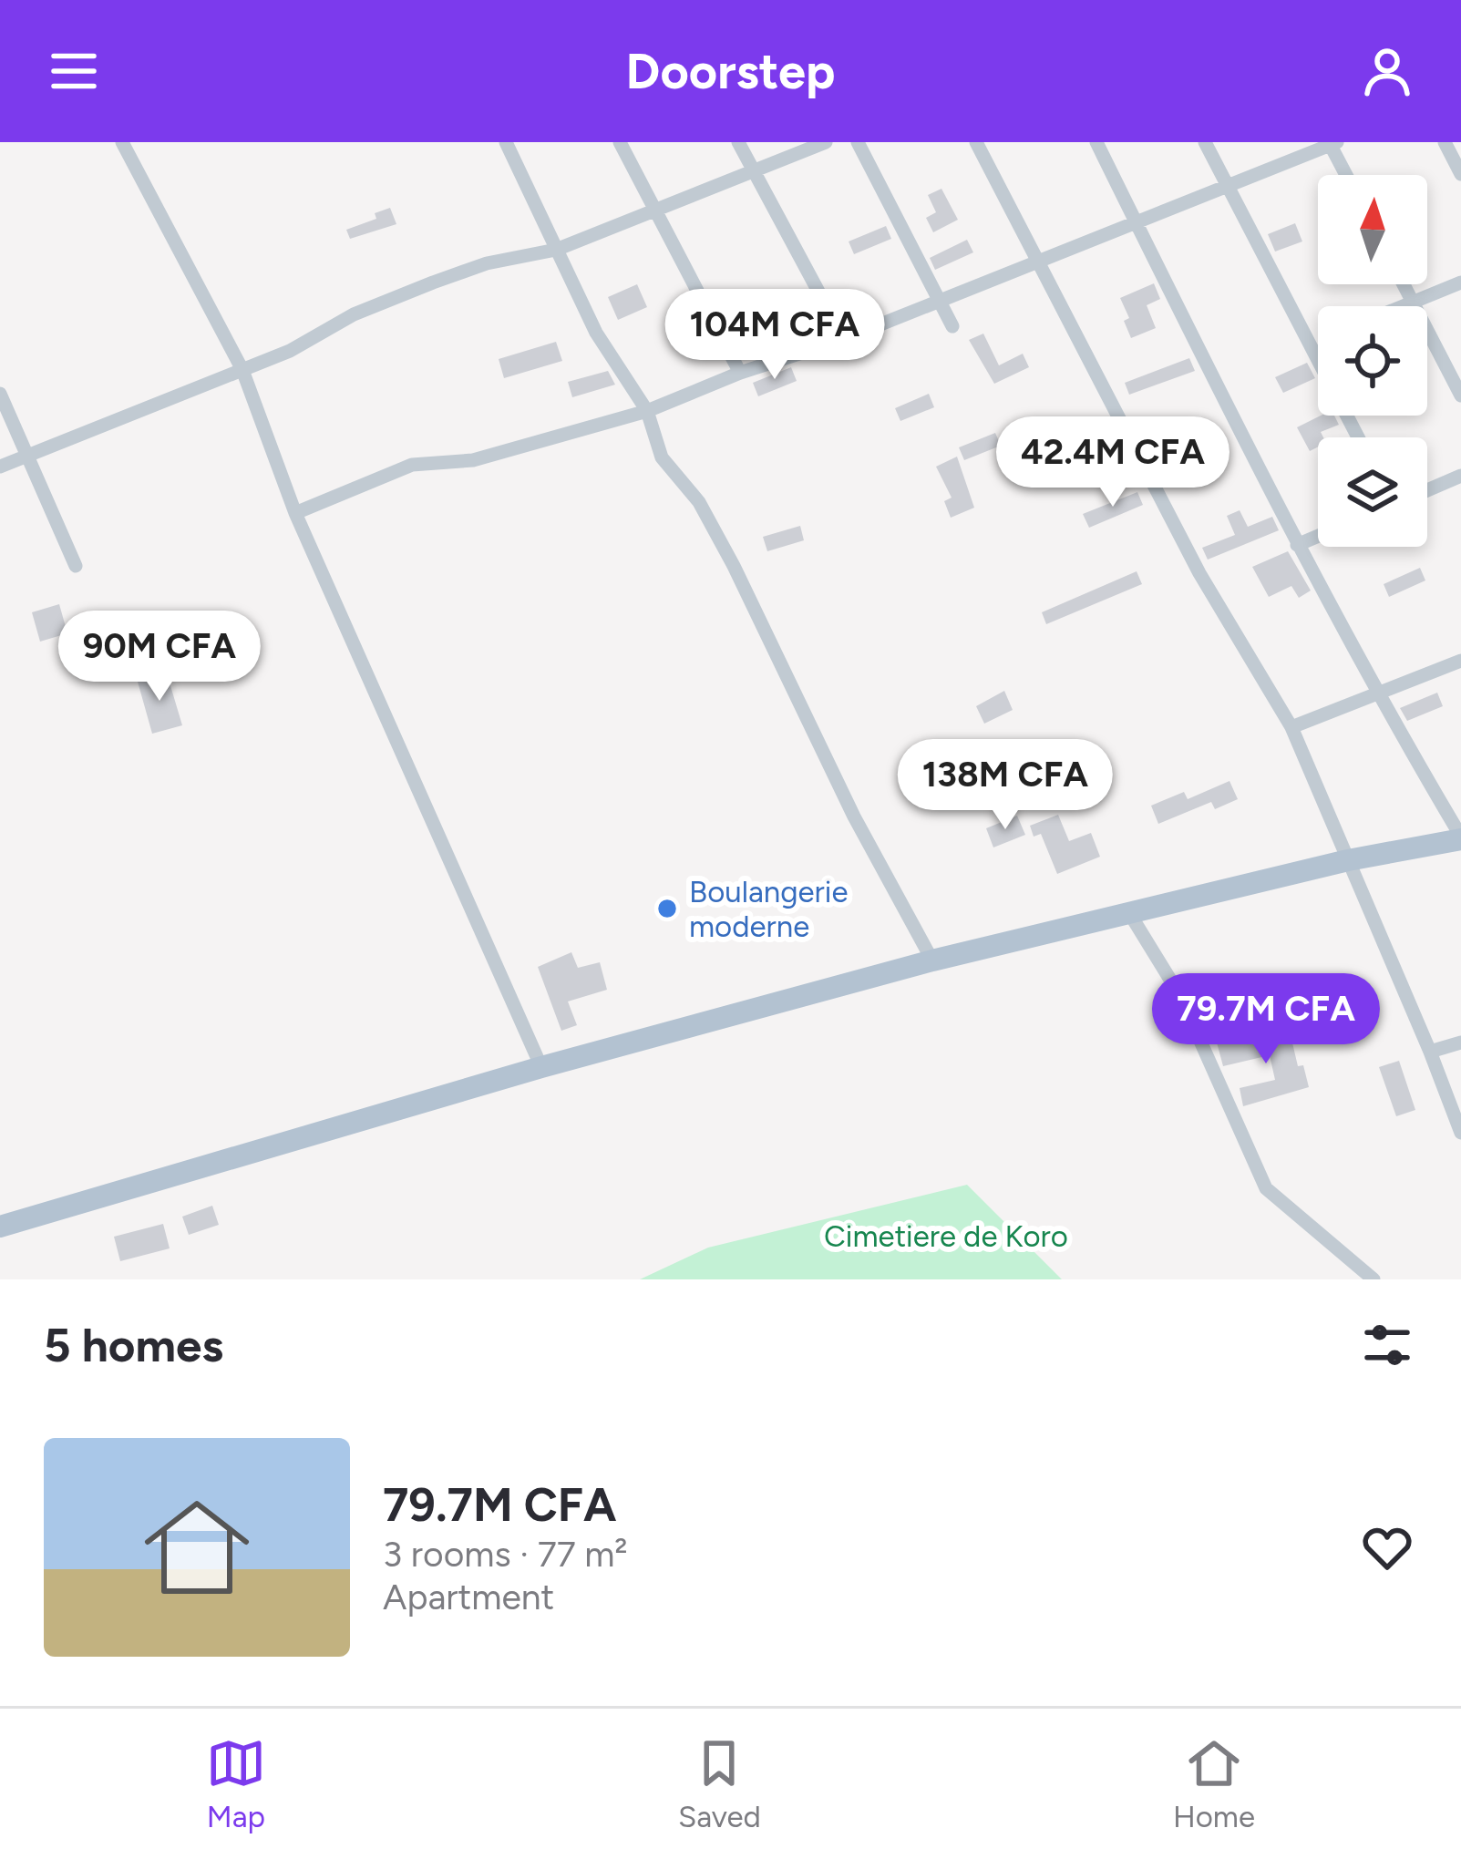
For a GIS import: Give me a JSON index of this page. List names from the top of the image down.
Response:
{
  "parks": ["Cimetiere de Koro"],
  "places": ["Boulangerie moderne"],
  "north": "top",
  "page": {
    "header": "Doorstep",
    "price": [
      "104M CFA",
      "42.4M CFA",
      "90M CFA",
      "138M CFA",
      "79.7M CFA"
    ],
    "heading": "5 homes",
    "list": [
      {
        "name": "79.7M CFA",
        "note": "3 rooms · 77 m² · Apartment"
      }
    ],
    "tabs": ["Map", "Saved", "Home"]
  }
}
